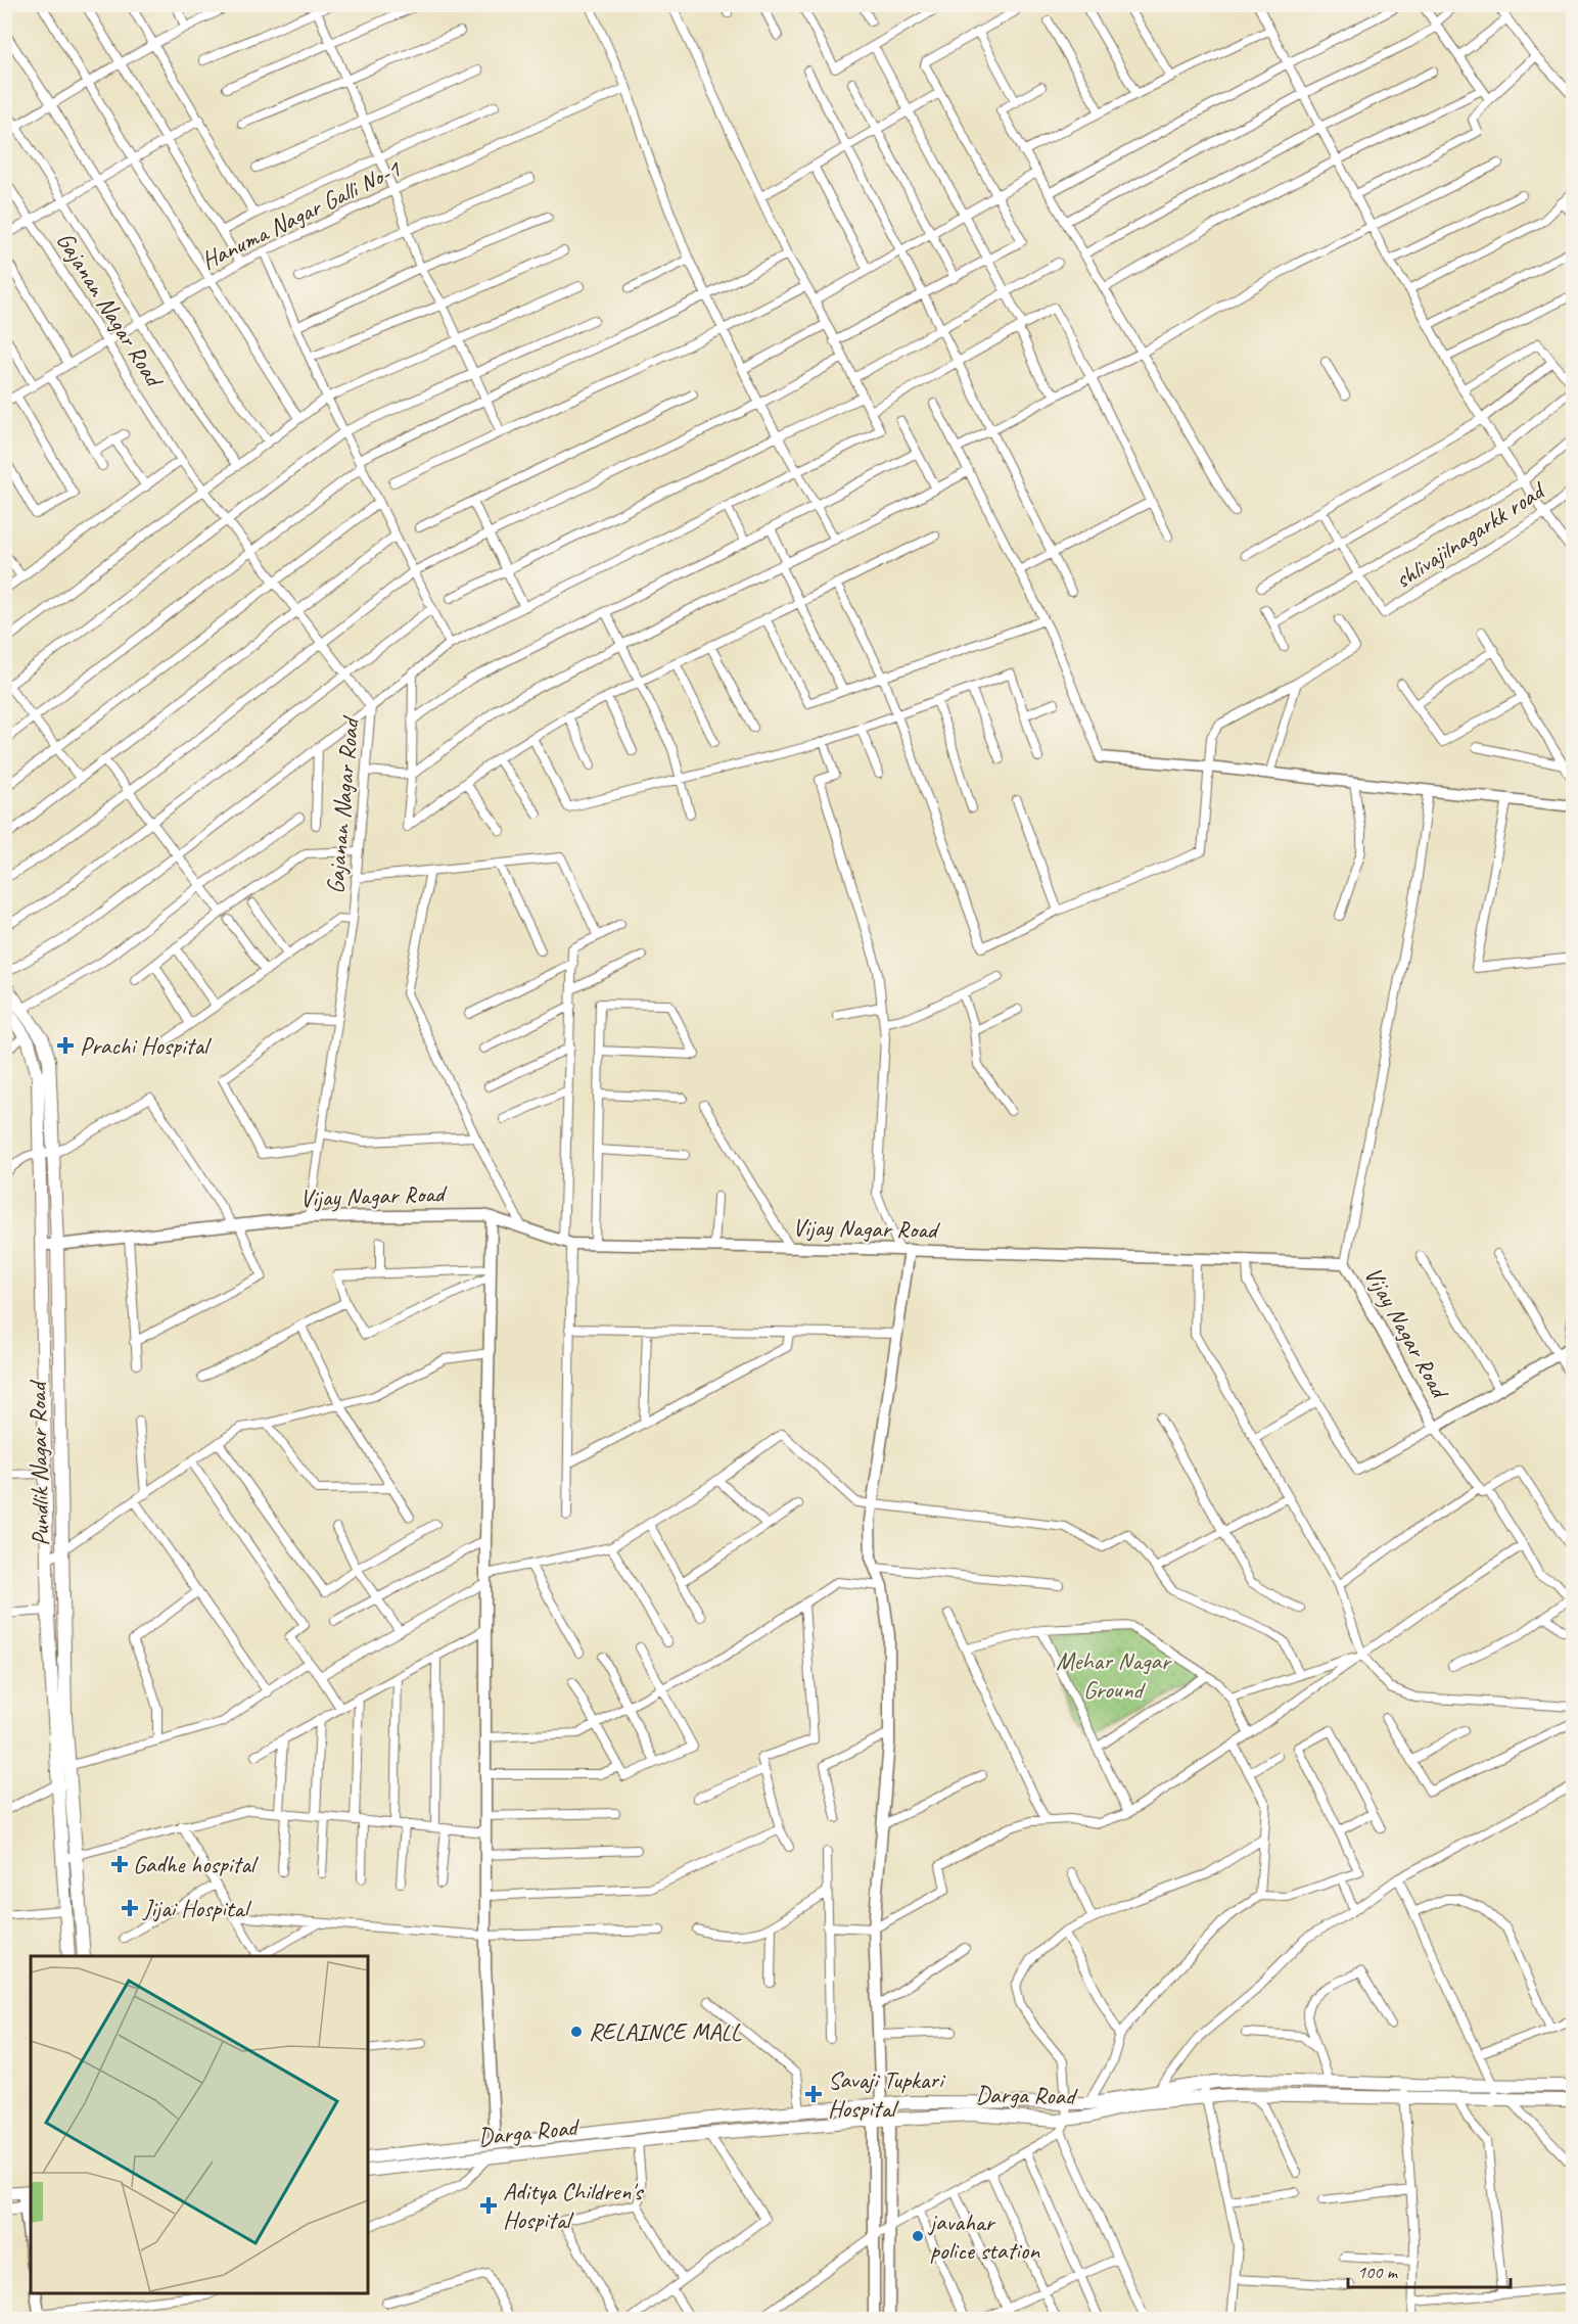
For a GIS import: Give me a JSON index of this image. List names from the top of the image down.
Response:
{
  "streets": {
    "main road": ["Pundlik Nagar Road", "Darga Road"],
    "street": [
      "Hanuma Nagar Galli No-1",
      "Gajanan Nagar Road",
      "shlivajilnagarkk road",
      "Vijay Nagar Road"
    ]
  },
  "crossings": [
    ["Hanuma Nagar Galli No-1", "Gajanan Nagar Road"],
    ["Gajanan Nagar Road", "Vijay Nagar Road"],
    ["Vijay Nagar Road", "Pundlik Nagar Road"]
  ],
  "parks": ["Mehar Nagar Ground"],
  "places": {
    "health": [
      "Prachi Hospital",
      "Gadhe hospital",
      "Jijai Hospital",
      "Savaji Tupkari Hospital",
      "Aditya Children's Hospital"
    ],
    "other": ["RELAINCE MALL", "javahar police station"]
  },
  "scale_bar": "100 m"
}
